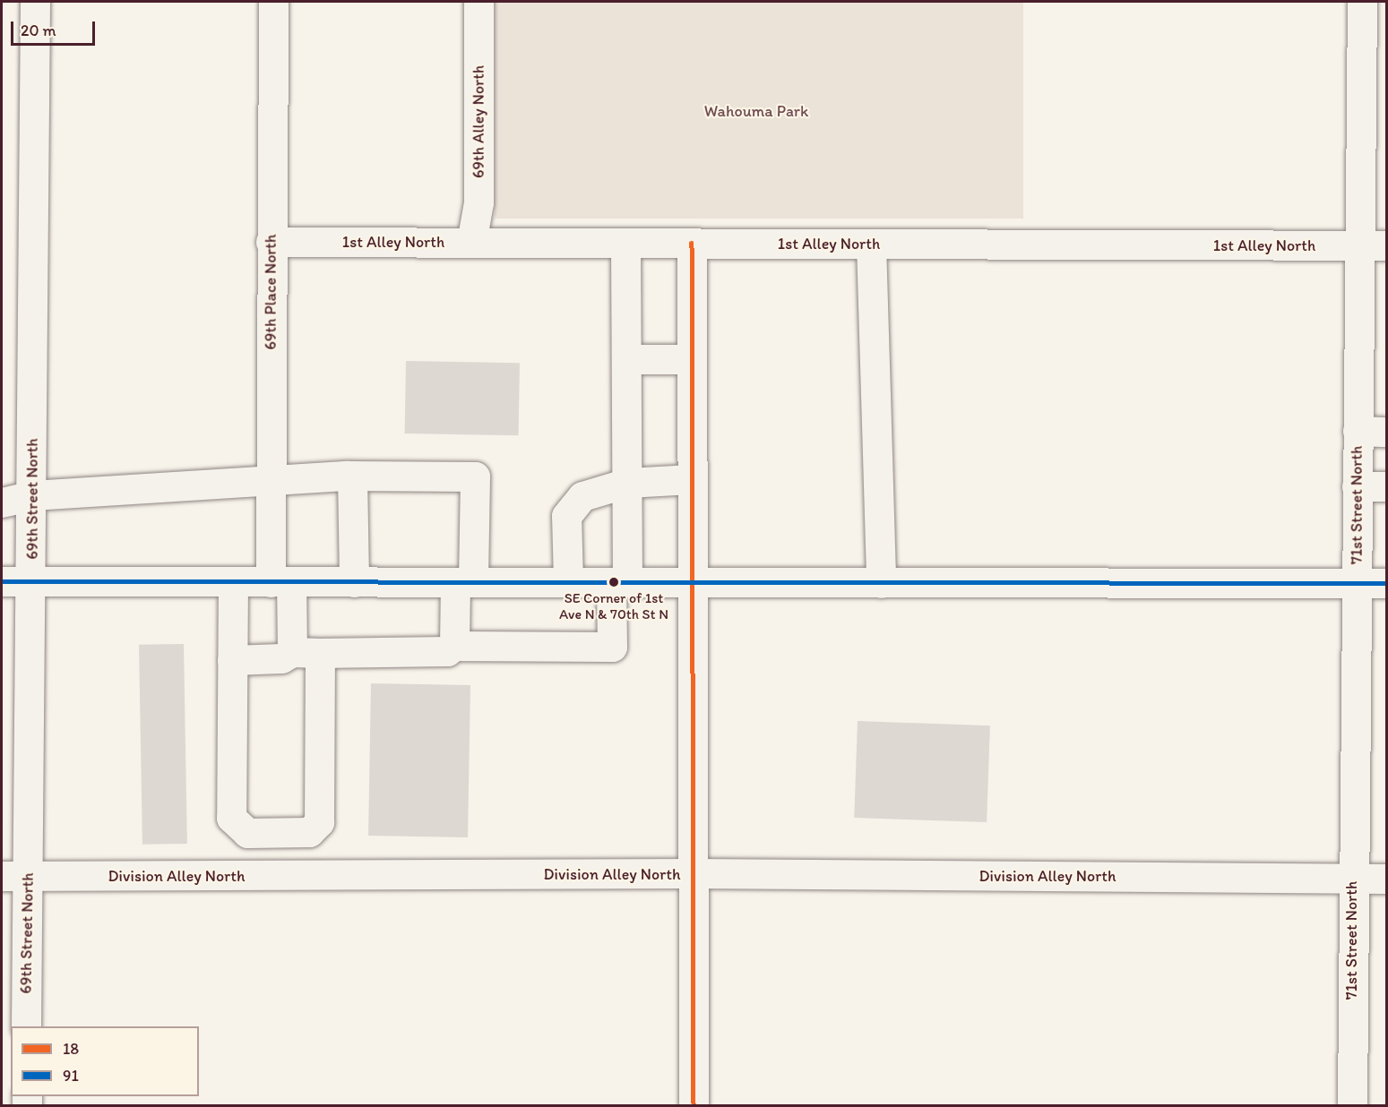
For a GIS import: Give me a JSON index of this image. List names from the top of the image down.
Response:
{
  "streets": {
    "street": [
      "69th Alley North",
      "1st Alley North",
      "69th Place North",
      "69th Street North",
      "71st Street North",
      "Division Alley North"
    ]
  },
  "crossings": [
    ["69th Alley North", "1st Alley North"],
    ["1st Alley North", "69th Place North"],
    ["1st Alley North", "71st Street North"],
    ["69th Street North", "Division Alley North"],
    ["71st Street North", "Division Alley North"]
  ],
  "parks": ["Wahouma Park"],
  "places": ["SE Corner of 1st Ave N & 70th St N"],
  "lines": ["transit line 18", "transit line 91"],
  "legend": ["18", "91"],
  "scale_bar": "20 m"
}
